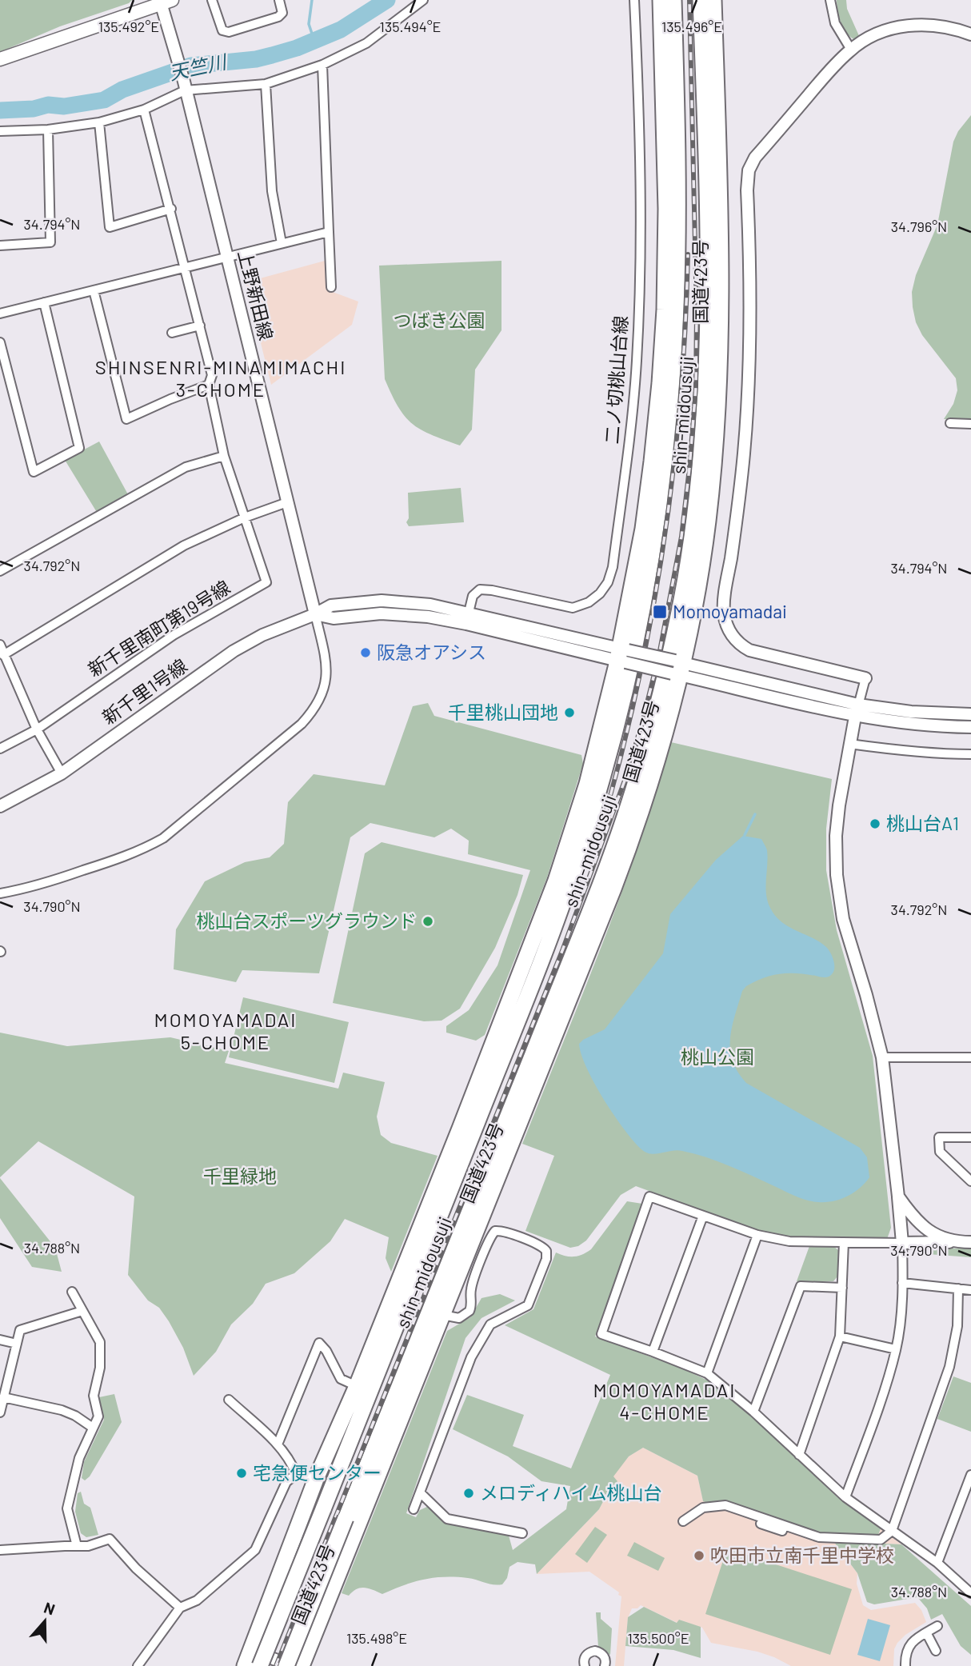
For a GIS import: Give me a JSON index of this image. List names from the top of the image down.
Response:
{
  "streets": {
    "highway": ["国道423号", "shin-midousuji"],
    "street": [
      "上野新田線",
      "二ノ切桃山台線",
      "新千里南町第19号線",
      "新千里1号線"
    ]
  },
  "crossings": [
    ["国道423号", "shin-midousuji"],
    ["国道423号", "新千里1号線"],
    ["上野新田線", "新千里1号線"],
    ["二ノ切桃山台線", "新千里1号線"]
  ],
  "districts": ["SHINSENRI-MINAMIMACHI 3-CHOME", "MOMOYAMADAI 5-CHOME", "MOMOYAMADAI 4-CHOME"],
  "water": ["天竺川"],
  "parks": ["つばき公園", "桃山公園", "千里緑地"],
  "places": {
    "transit": ["Momoyamadai"],
    "other": [
      "阪急オアシス",
      "千里桃山団地",
      "桃山台A1",
      "桃山台スポーツグラウンド",
      "宅急便センター",
      "メロディハイム桃山台",
      "吹田市立南千里中学校"
    ]
  },
  "north": "top",
  "coordinates": [
    "135.494°E",
    "135.496°E",
    "135.492°E",
    "34.794°N",
    "34.796°N",
    "34.792°N",
    "34.790°N",
    "34.788°N",
    "135.498°E",
    "135.500°E"
  ]
}
